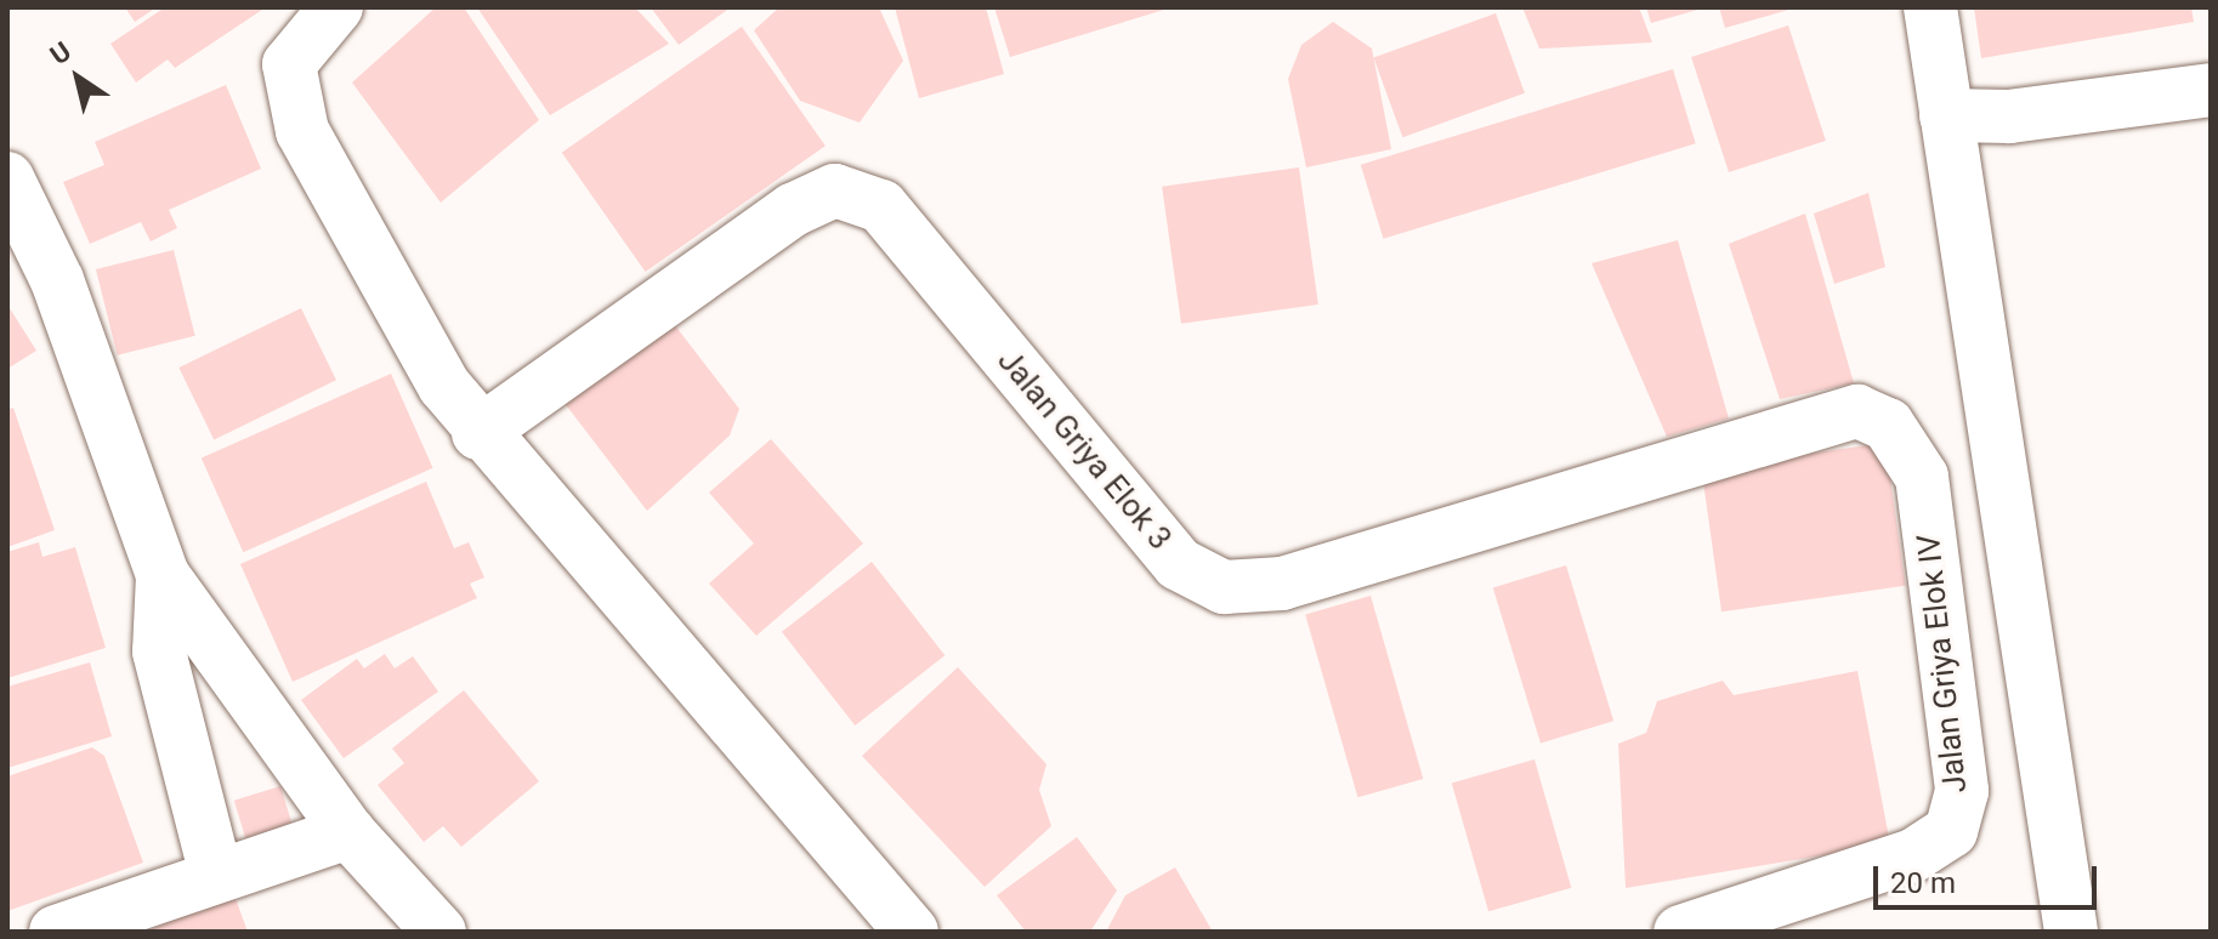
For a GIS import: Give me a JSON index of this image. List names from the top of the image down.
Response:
{
  "streets": {
    "street": ["Jalan Griya Elok 3", "Jalan Griya Elok IV"]
  },
  "crossings": [
    ["Jalan Griya Elok 3", "Jalan Griya Elok IV"]
  ],
  "scale_bar": "20 m",
  "north": "top left"
}
